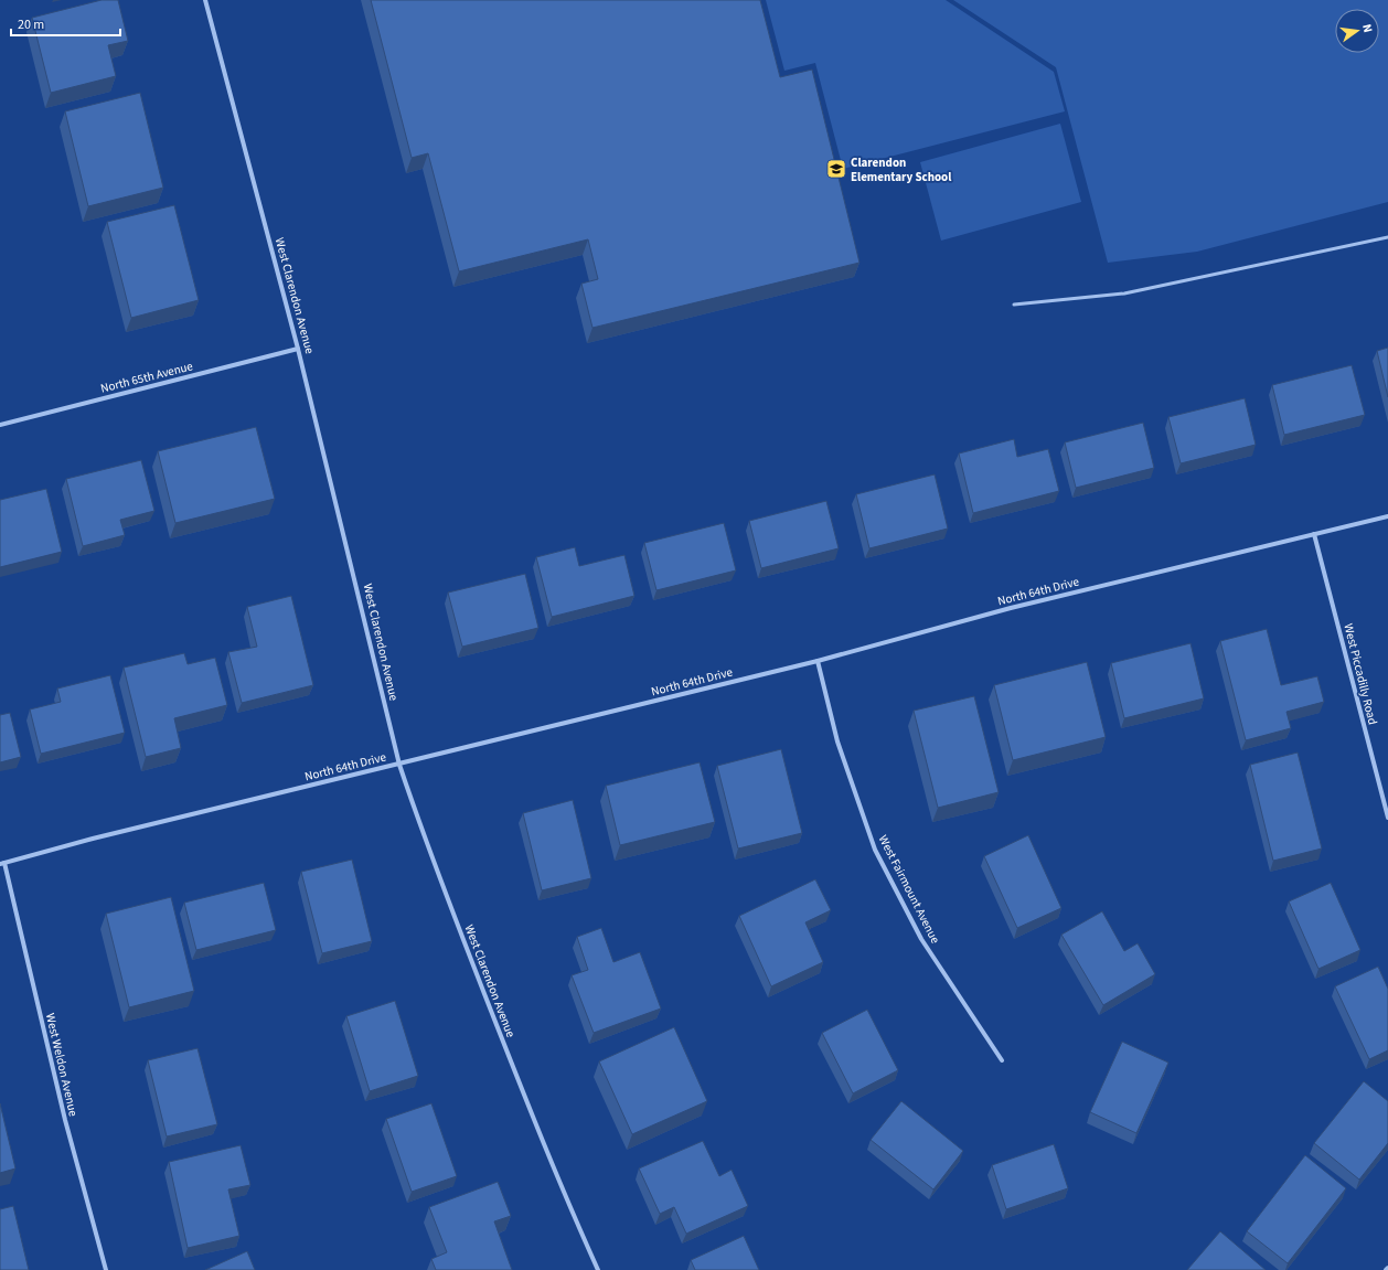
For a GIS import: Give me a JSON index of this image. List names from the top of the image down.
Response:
{
  "streets": {
    "street": [
      "West Clarendon Avenue",
      "North 65th Avenue",
      "North 64th Drive",
      "West Piccadilly Road",
      "West Fairmount Avenue",
      "West Weldon Avenue"
    ]
  },
  "crossings": [
    ["West Clarendon Avenue", "North 65th Avenue"],
    ["West Clarendon Avenue", "North 64th Drive"],
    ["North 64th Drive", "West Piccadilly Road"],
    ["North 64th Drive", "West Fairmount Avenue"],
    ["North 64th Drive", "West Weldon Avenue"]
  ],
  "places": {
    "school or university": ["Clarendon Elementary School"]
  },
  "scale_bar": "20 m",
  "north": "right"
}
